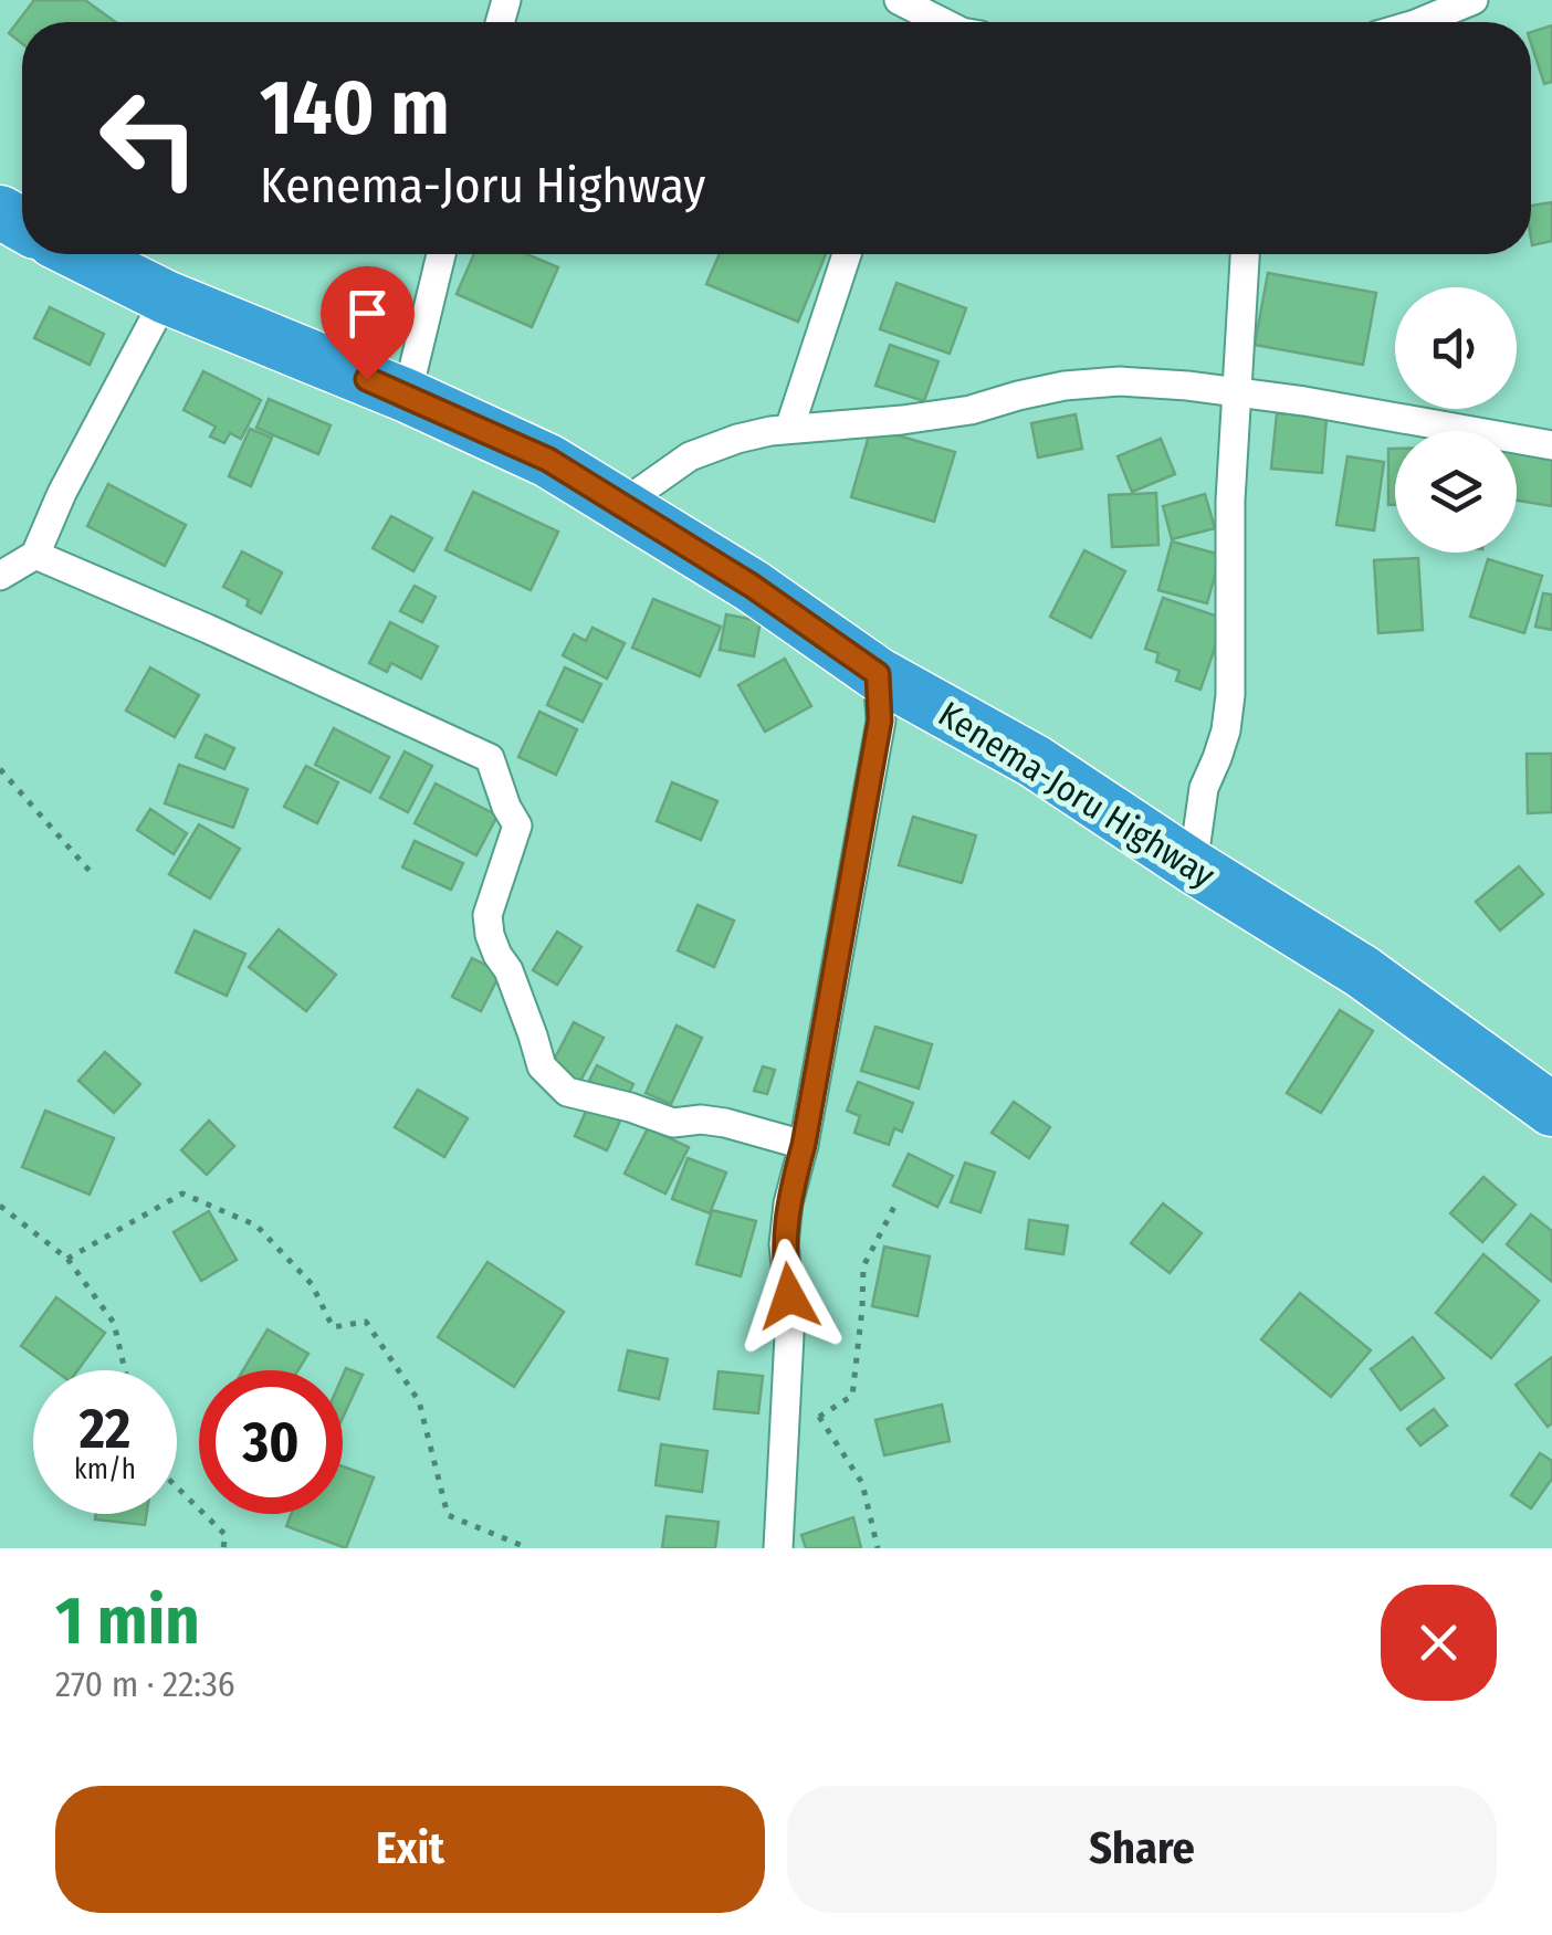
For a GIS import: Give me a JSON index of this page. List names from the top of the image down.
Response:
{
  "streets": {
    "highway": ["Kenema-Joru Highway"]
  },
  "page": {
    "turn": ["140 m", "Kenema-Joru Highway"],
    "speed": "22 km/h",
    "limit": "30",
    "heading": ["1 min", "270 m · 22:36"],
    "buttons": ["Exit", "Share"]
  }
}
